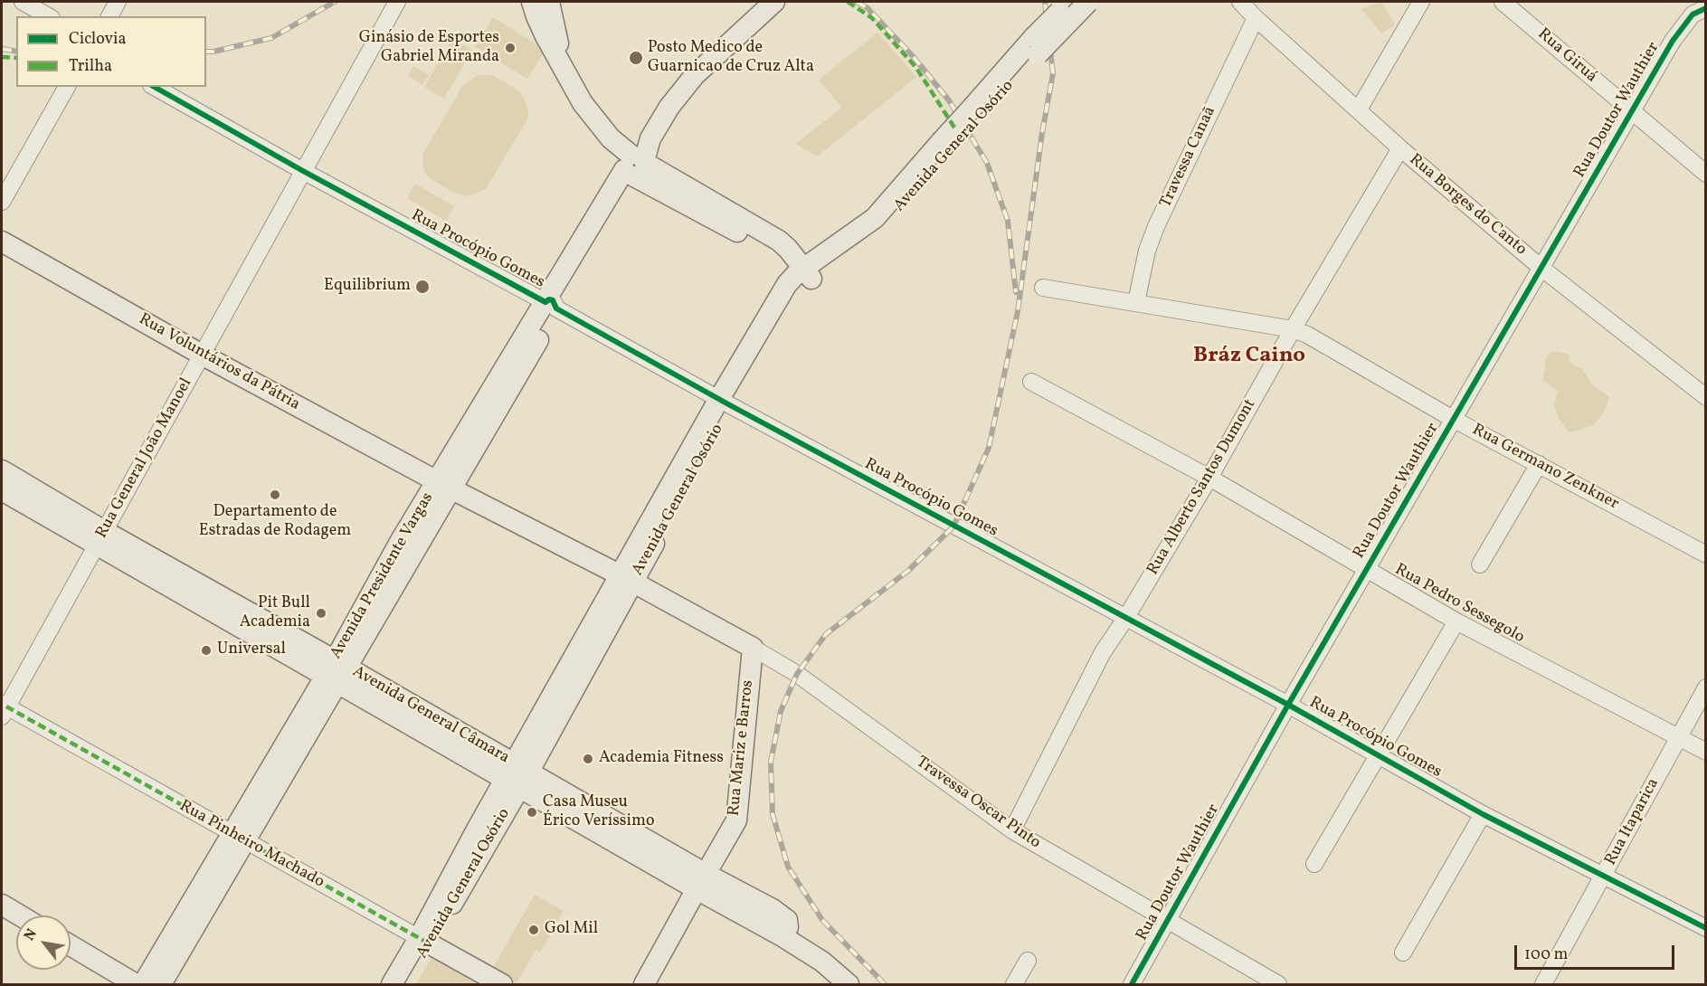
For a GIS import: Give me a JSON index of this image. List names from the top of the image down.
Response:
{
  "streets": {
    "main road": [
      "Avenida General Osório",
      "Rua Voluntários da Pátria",
      "Avenida Presidente Vargas",
      "Avenida General Câmara",
      "Rua Mariz e Barros",
      "Rua Pinheiro Machado"
    ],
    "street": [
      "Rua Giruá",
      "Rua Doutor Wauthier",
      "Travessa Canaã",
      "Rua Borges do Canto",
      "Rua Procópio Gomes",
      "Rua General João Manoel",
      "Rua Germano Zenkner",
      "Rua Alberto Santos Dumont",
      "Rua Pedro Sessegolo",
      "Travessa Oscar Pinto",
      "Rua Itaparica"
    ]
  },
  "crossings": [
    ["Rua Giruá", "Rua Doutor Wauthier"],
    ["Rua Doutor Wauthier", "Rua Borges do Canto"],
    ["Rua Doutor Wauthier", "Rua Procópio Gomes"],
    ["Rua Doutor Wauthier", "Rua Germano Zenkner"],
    ["Rua Doutor Wauthier", "Rua Pedro Sessegolo"],
    ["Rua Doutor Wauthier", "Travessa Oscar Pinto"],
    ["Avenida General Osório", "Rua Procópio Gomes"],
    ["Avenida General Osório", "Rua Voluntários da Pátria"],
    ["Avenida General Osório", "Avenida General Câmara"],
    ["Avenida General Osório", "Rua Pinheiro Machado"],
    ["Travessa Canaã", "Rua Borges do Canto"],
    ["Travessa Canaã", "Rua Germano Zenkner"],
    ["Rua Borges do Canto", "Rua Alberto Santos Dumont"],
    ["Rua Procópio Gomes", "Rua General João Manoel"],
    ["Rua Procópio Gomes", "Rua Alberto Santos Dumont"],
    ["Rua Procópio Gomes", "Avenida Presidente Vargas"],
    ["Rua Procópio Gomes", "Rua Itaparica"],
    ["Rua Voluntários da Pátria", "Rua General João Manoel"],
    ["Rua Voluntários da Pátria", "Avenida Presidente Vargas"],
    ["Rua Voluntários da Pátria", "Rua Mariz e Barros"],
    ["Rua Voluntários da Pátria", "Travessa Oscar Pinto"],
    ["Rua General João Manoel", "Avenida General Câmara"],
    ["Rua General João Manoel", "Rua Pinheiro Machado"],
    ["Rua Germano Zenkner", "Rua Alberto Santos Dumont"],
    ["Rua Alberto Santos Dumont", "Rua Pedro Sessegolo"],
    ["Rua Alberto Santos Dumont", "Travessa Oscar Pinto"],
    ["Avenida Presidente Vargas", "Avenida General Câmara"],
    ["Avenida Presidente Vargas", "Rua Pinheiro Machado"],
    ["Rua Pedro Sessegolo", "Rua Itaparica"],
    ["Avenida General Câmara", "Rua Mariz e Barros"]
  ],
  "districts": ["Bráz Caino"],
  "places": [
    "Ginásio de Esportes Gabriel Miranda",
    "Posto Medico de Guarnicao de Cruz Alta",
    "Equilibrium",
    "Departamento de Estradas de Rodagem",
    "Pit Bull Academia",
    "Universal",
    "Academia Fitness",
    "Casa Museu Érico Veríssimo",
    "Gol Mil"
  ],
  "legend": ["Ciclovia", "Trilha"],
  "scale_bar": "100 m",
  "north": "top left"
}
